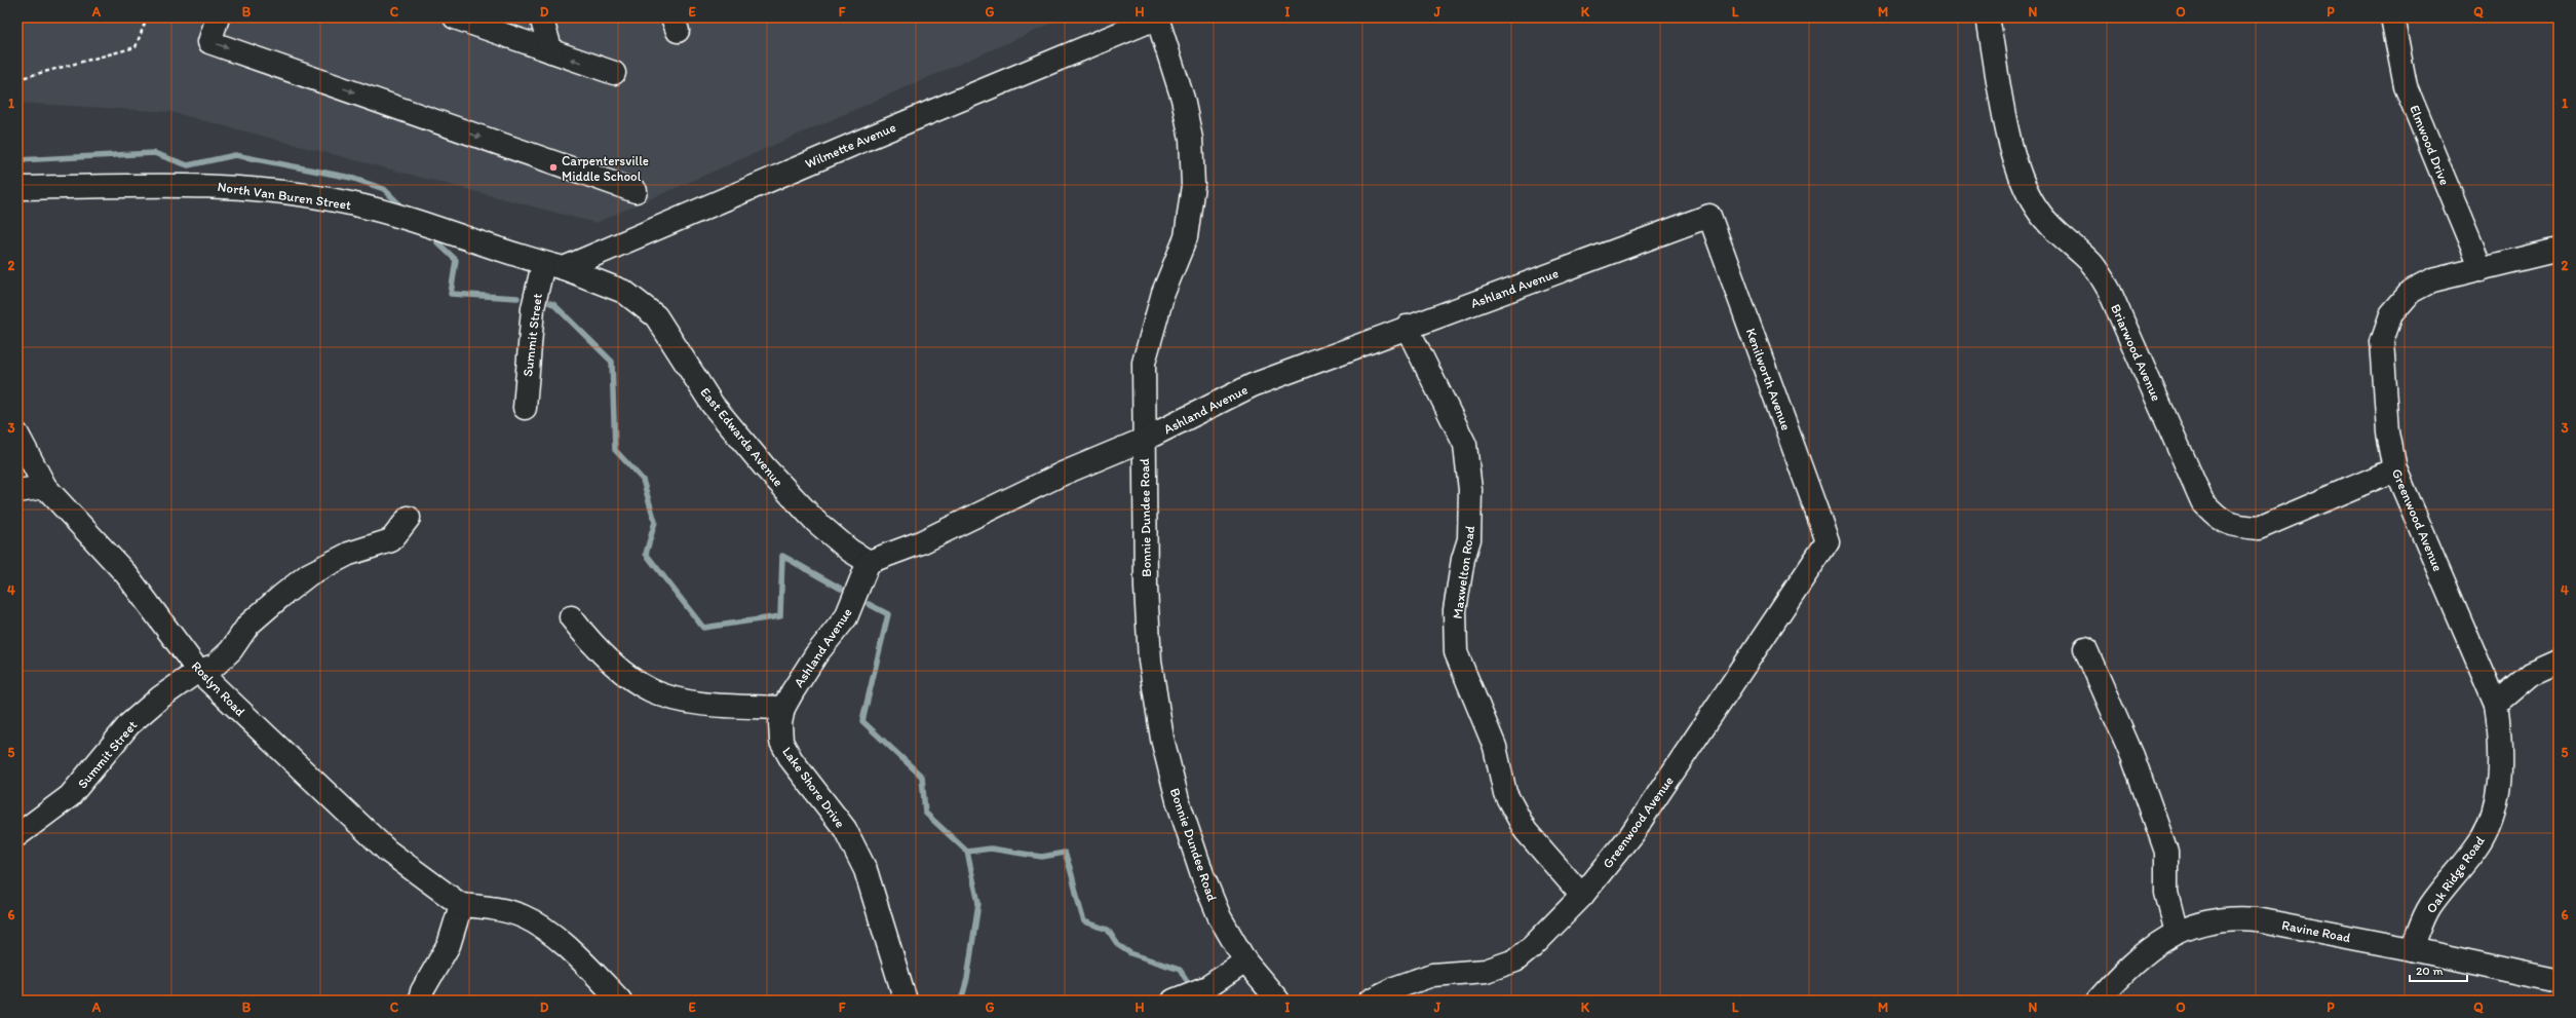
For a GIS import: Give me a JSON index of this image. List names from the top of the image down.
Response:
{
  "streets": {
    "street": [
      "Wilmette Avenue",
      "Elmwood Drive",
      "North Van Buren Street",
      "Ashland Avenue",
      "Summit Street",
      "Briarwood Avenue",
      "Kenilworth Avenue",
      "East Edwards Avenue",
      "Bonnie Dundee Road",
      "Greenwood Avenue",
      "Maxwelton Road",
      "Roslyn Road",
      "Lake Shore Drive",
      "Oak Ridge Road",
      "Ravine Road"
    ]
  },
  "crossings": [
    ["Wilmette Avenue", "North Van Buren Street"],
    ["Wilmette Avenue", "Summit Street"],
    ["Wilmette Avenue", "East Edwards Avenue"],
    ["Wilmette Avenue", "Bonnie Dundee Road"],
    ["Elmwood Drive", "Greenwood Avenue"],
    ["North Van Buren Street", "Summit Street"],
    ["North Van Buren Street", "East Edwards Avenue"],
    ["Ashland Avenue", "Kenilworth Avenue"],
    ["Ashland Avenue", "East Edwards Avenue"],
    ["Ashland Avenue", "Bonnie Dundee Road"],
    ["Ashland Avenue", "Maxwelton Road"],
    ["Ashland Avenue", "Lake Shore Drive"],
    ["Summit Street", "East Edwards Avenue"],
    ["Summit Street", "Roslyn Road"],
    ["Briarwood Avenue", "Greenwood Avenue"],
    ["Kenilworth Avenue", "Greenwood Avenue"],
    ["Greenwood Avenue", "Maxwelton Road"],
    ["Greenwood Avenue", "Oak Ridge Road"],
    ["Oak Ridge Road", "Ravine Road"]
  ],
  "places": ["Carpentersville Middle School"],
  "scale_bar": "20 m",
  "grid": {
    "columns": [
      "A",
      "B",
      "C",
      "D",
      "E",
      "F",
      "G",
      "H",
      "I",
      "J",
      "K",
      "L",
      "M",
      "N",
      "O",
      "P",
      "Q"
    ],
    "rows": [
      "1",
      "2",
      "3",
      "4",
      "5",
      "6"
    ]
  }
}
